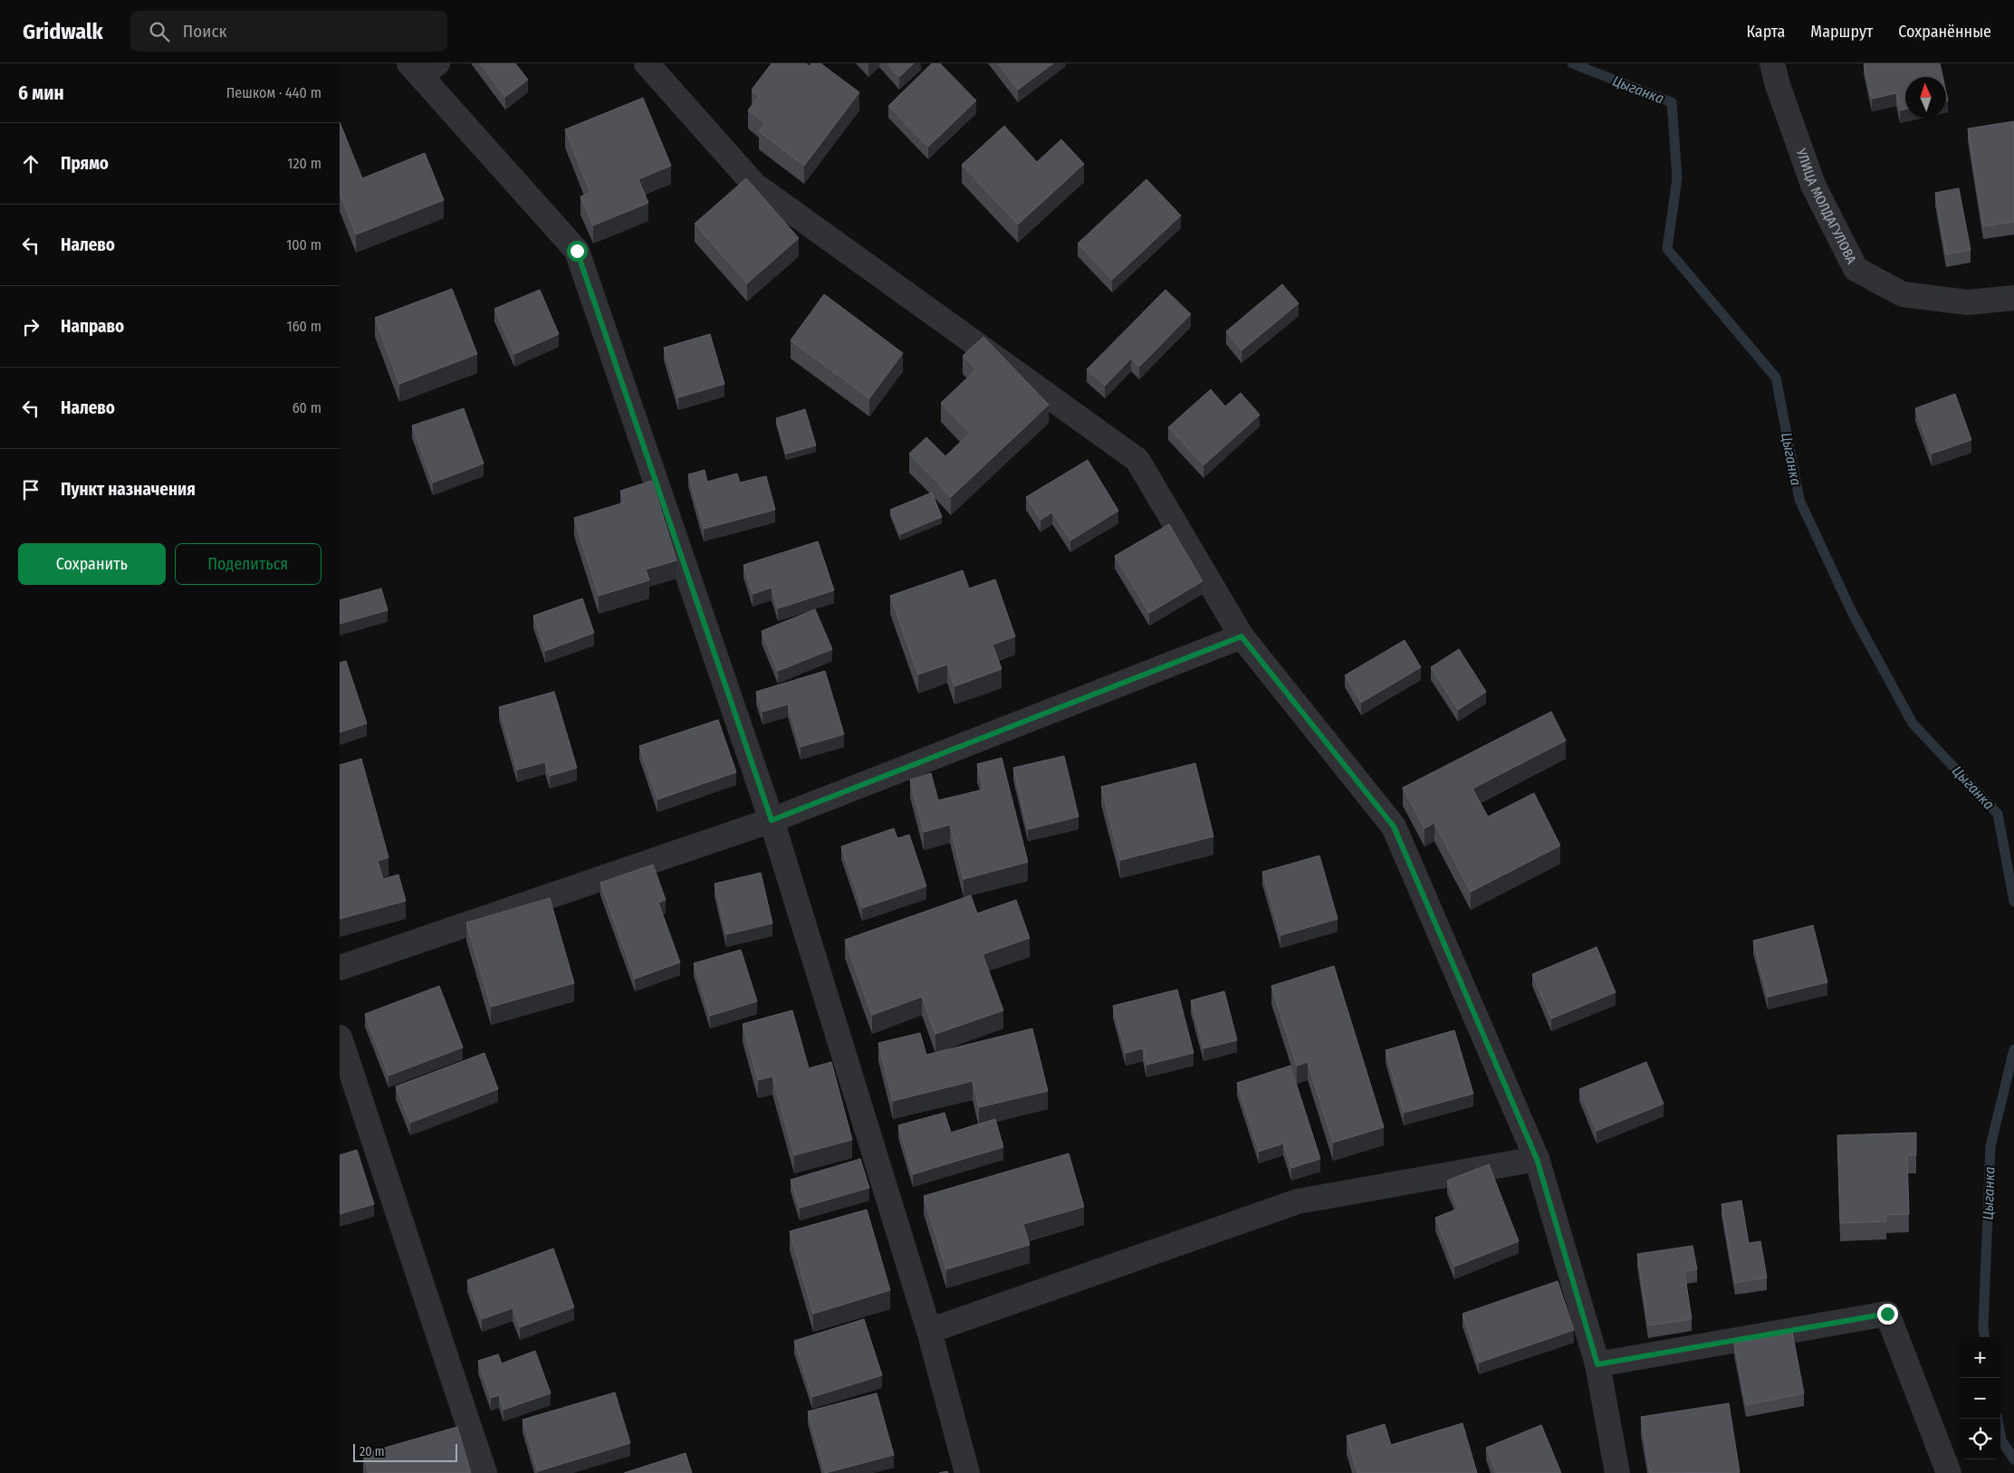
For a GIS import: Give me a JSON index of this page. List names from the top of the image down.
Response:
{
  "streets": {
    "street": ["УЛИЦА МОЛДАГУЛОВА"]
  },
  "water": ["Цыганка"],
  "scale_bar": "20 m",
  "north": "top",
  "page": {
    "header": "Gridwalk",
    "search": "Поиск",
    "nav": ["Карта", "Маршрут", "Сохранённые"],
    "heading": ["6 мин", "Пешком · 440 m"],
    "list": [
      ["Прямо", "120 m"],
      ["Налево", "100 m"],
      ["Направо", "160 m"],
      ["Налево", "60 m"],
      "Пункт назначения"
    ],
    "buttons": ["Сохранить", "Поделиться"],
    "map_buttons": ["+", "−"],
    "scale": "20 m"
  }
}
